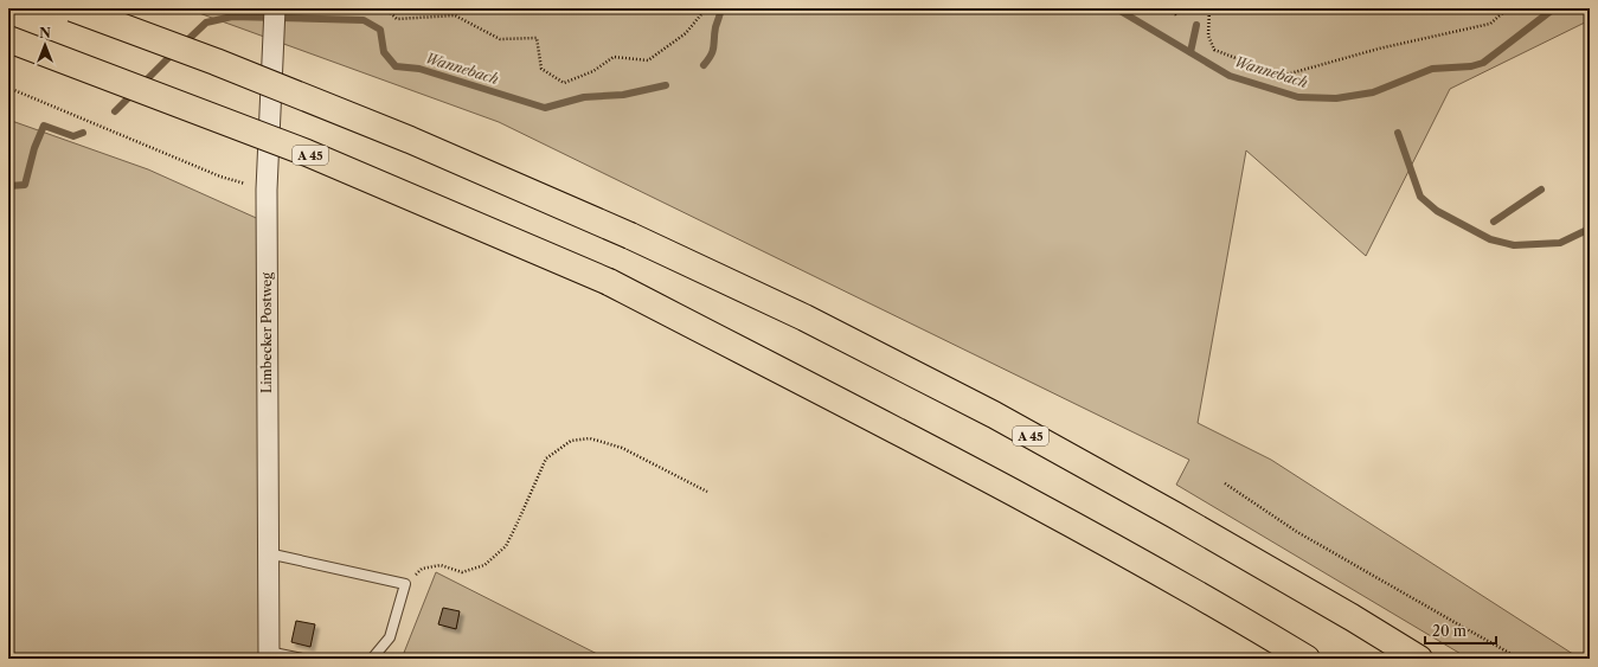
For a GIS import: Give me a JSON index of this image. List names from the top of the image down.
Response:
{
  "streets": {
    "highway": ["A 45"],
    "street": ["Limbecker Postweg"]
  },
  "water": ["Wannebach"],
  "scale_bar": "20 m",
  "north": "top"
}
